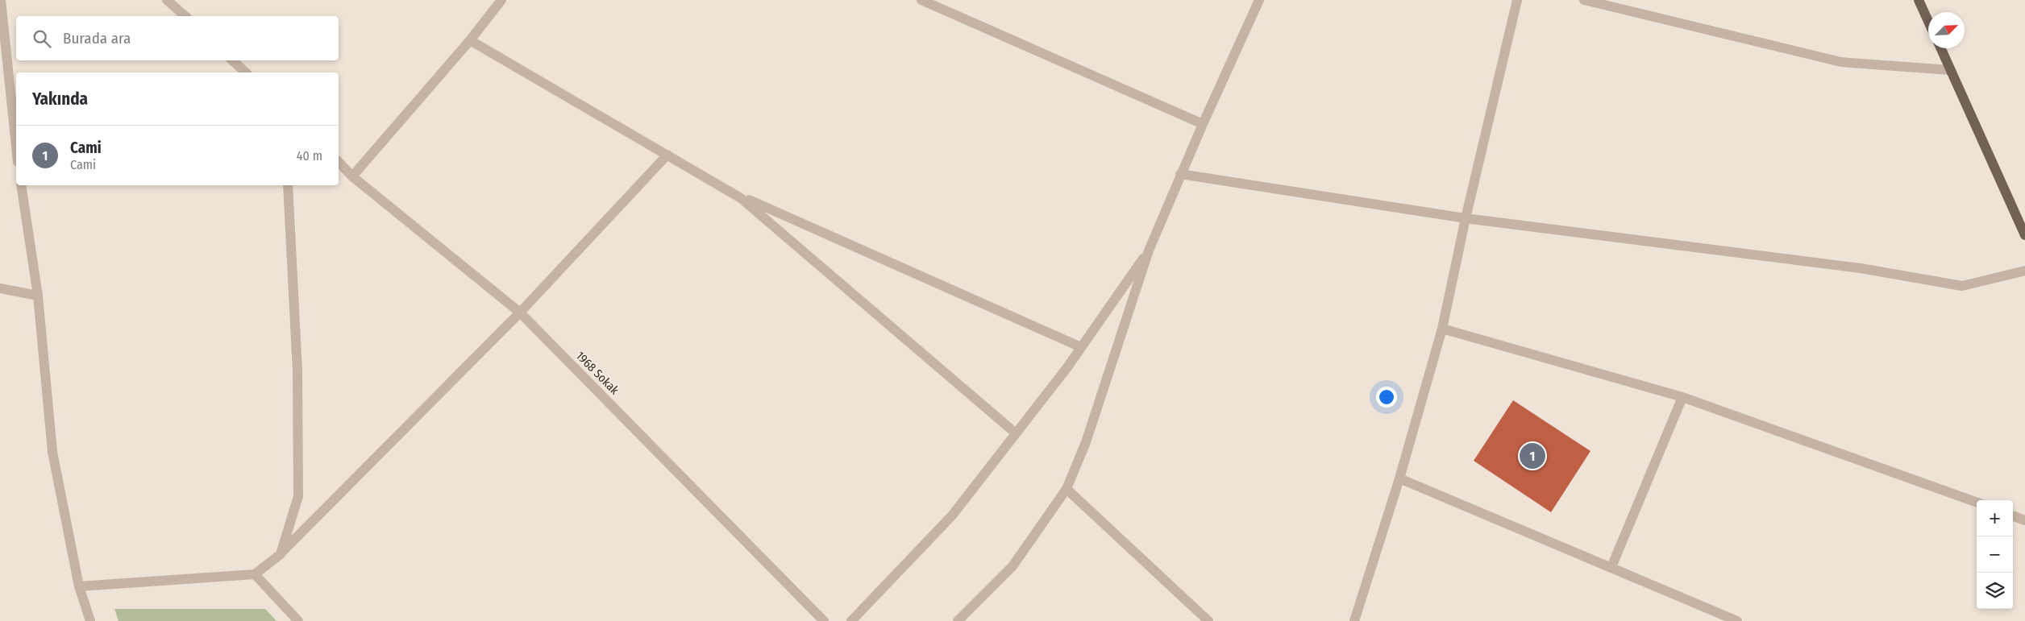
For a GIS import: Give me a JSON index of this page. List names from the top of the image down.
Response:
{
  "streets": {
    "street": ["1968 Sokak"]
  },
  "north": "top right",
  "page": {
    "search": "Burada ara",
    "heading": "Yakında",
    "list": [
      {
        "mark": "1",
        "name": "Cami",
        "note": "Cami",
        "value": "40 m"
      }
    ],
    "pins": "1",
    "map_buttons": ["+", "−"]
  }
}
